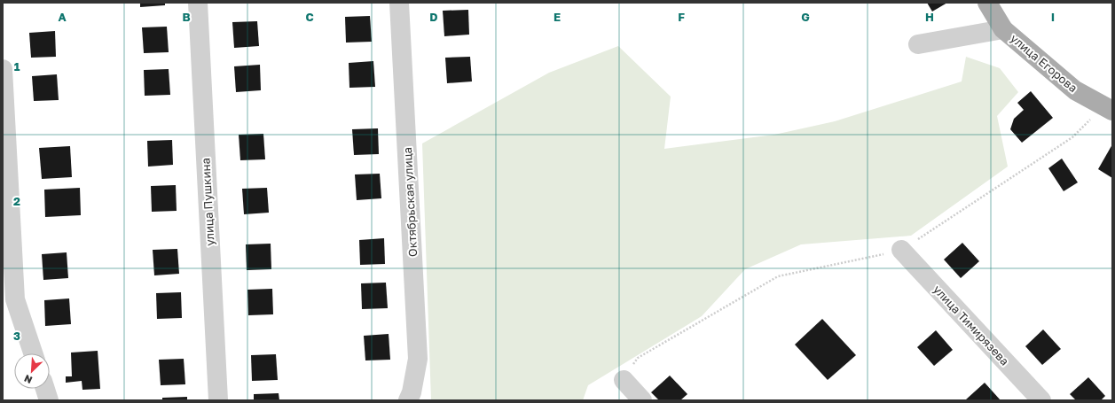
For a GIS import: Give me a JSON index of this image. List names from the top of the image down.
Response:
{
  "streets": {
    "main road": ["улица Егорова"],
    "street": ["улица Пушкина", "Октябрьская улица", "улица Тимирязева"]
  },
  "north": "bottom left",
  "grid": {
    "columns": [
      "A",
      "B",
      "C",
      "D",
      "E",
      "F",
      "G",
      "H",
      "I"
    ],
    "rows": ["1", "2", "3"]
  }
}
